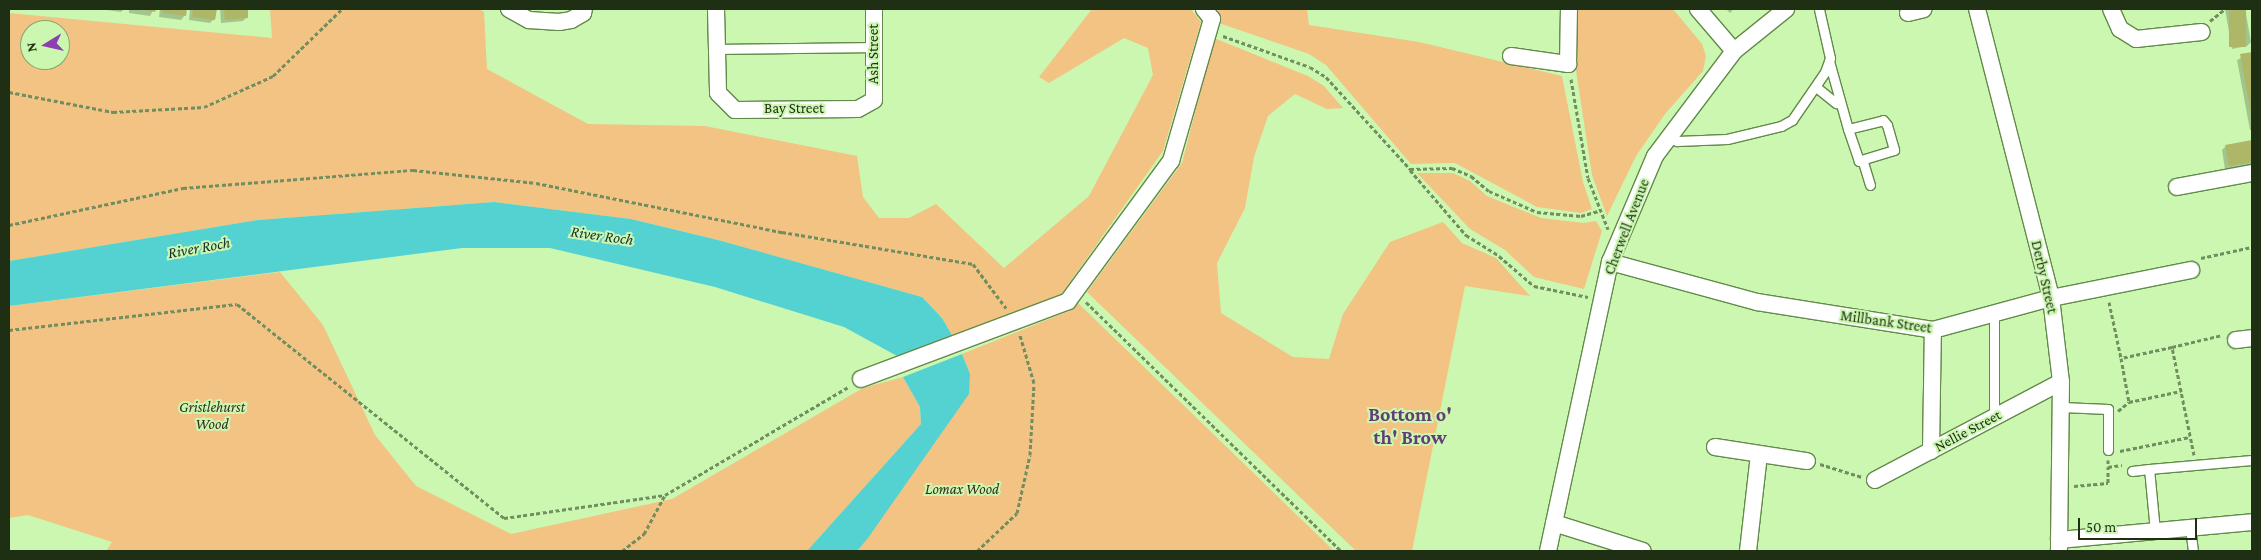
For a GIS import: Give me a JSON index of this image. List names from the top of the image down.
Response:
{
  "streets": {
    "street": [
      "Ash Street",
      "Bay Street",
      "Cherwell Avenue",
      "Derby Street",
      "Millbank Street",
      "Nellie Street"
    ]
  },
  "crossings": [
    ["Ash Street", "Bay Street"],
    ["Cherwell Avenue", "Millbank Street"],
    ["Derby Street", "Millbank Street"],
    ["Derby Street", "Nellie Street"]
  ],
  "districts": ["Bottom o' th' Brow"],
  "water": ["River Roch"],
  "parks": ["Gristlehurst Wood", "Lomax Wood"],
  "scale_bar": "50 m",
  "north": "left"
}
